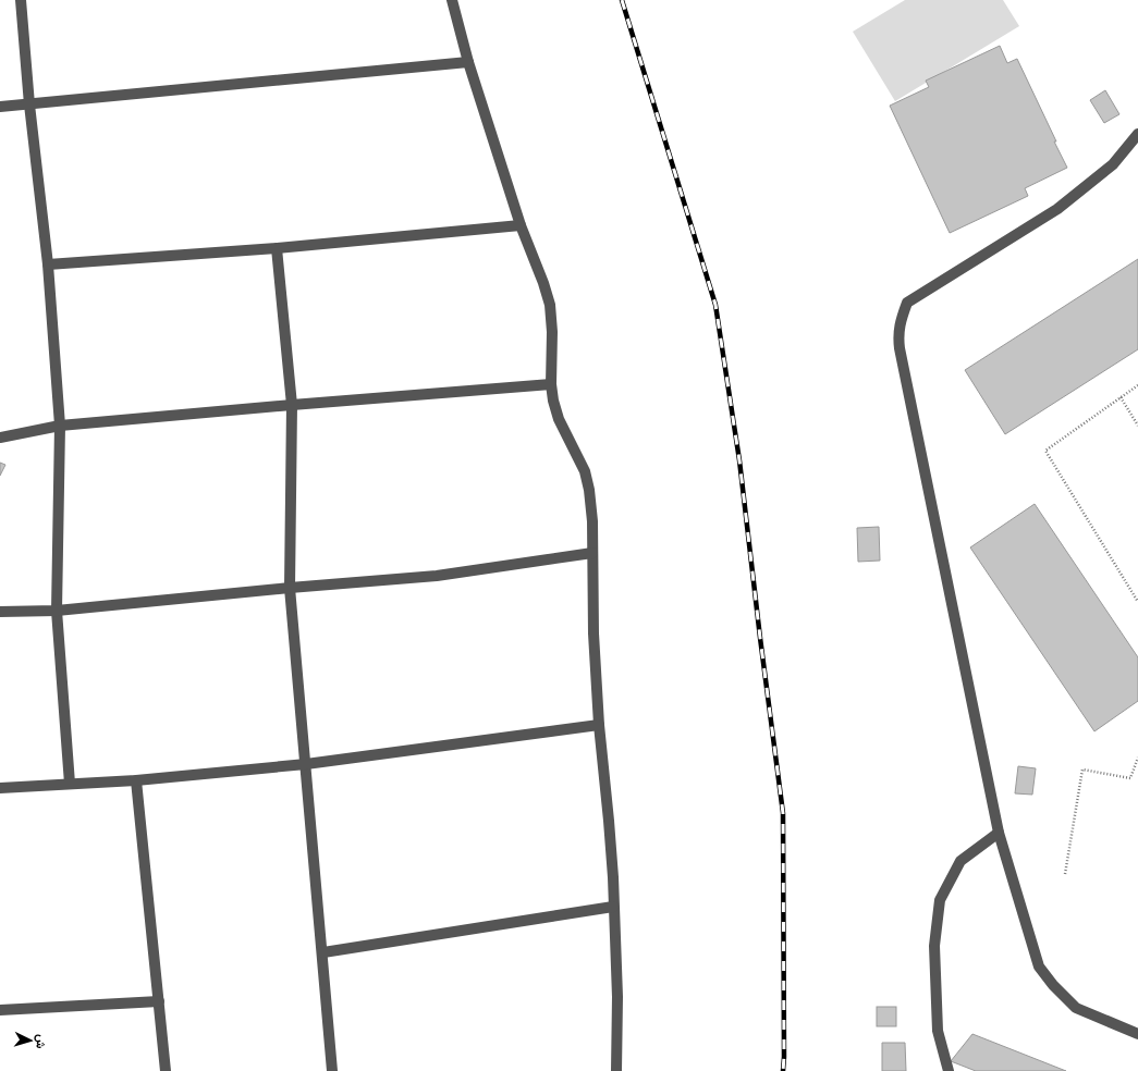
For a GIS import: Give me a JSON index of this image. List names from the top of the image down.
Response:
{
  "north": "right"
}
